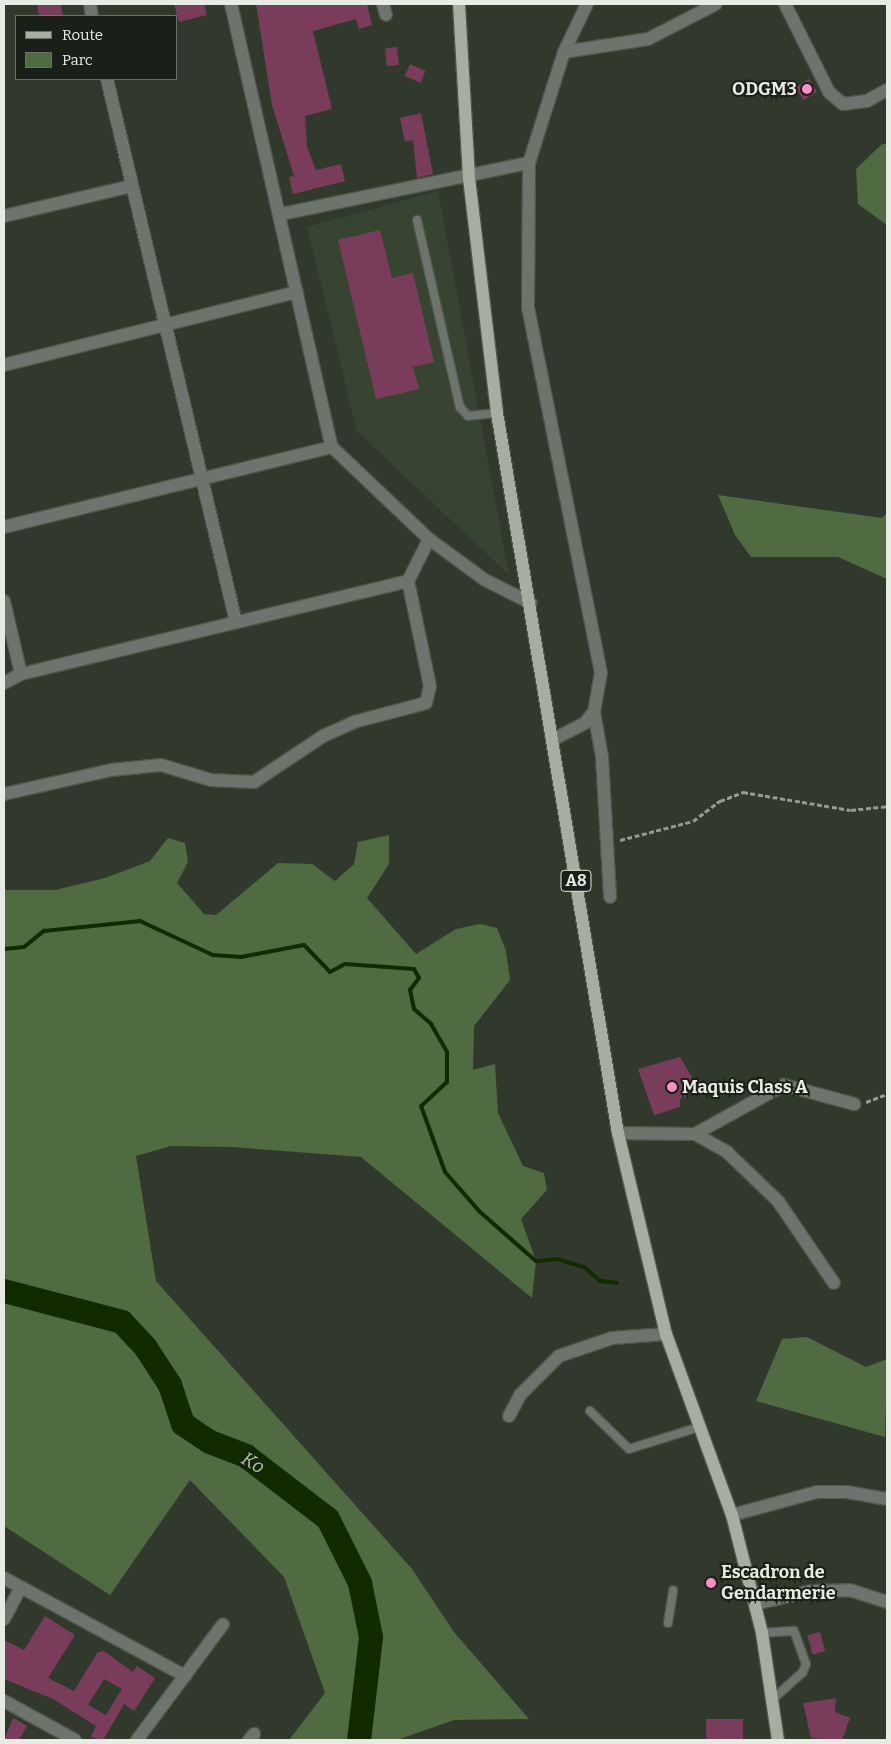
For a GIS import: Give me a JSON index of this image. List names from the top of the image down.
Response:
{
  "streets": {
    "main road": ["A8"]
  },
  "water": ["Ko"],
  "places": ["ODGM3", "Maquis Class A", "Escadron de Gendarmerie"],
  "legend": ["Route", "Parc"]
}
